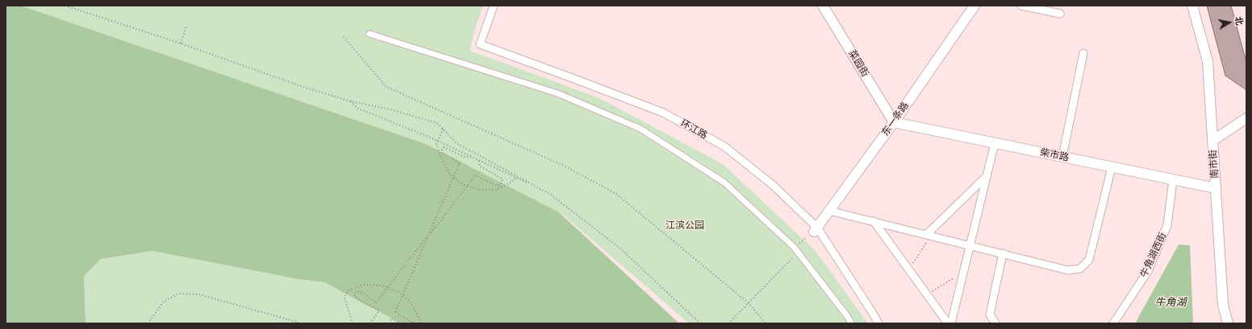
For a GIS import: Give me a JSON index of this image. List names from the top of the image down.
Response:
{
  "streets": {
    "street": [
      "菜园街",
      "东一条路",
      "环江路",
      "柴市路",
      "南市街",
      "牛角湖西街"
    ]
  },
  "crossings": [
    ["菜园街", "东一条路"],
    ["菜园街", "柴市路"],
    ["东一条路", "环江路"],
    ["东一条路", "柴市路"],
    ["柴市路", "南市街"],
    ["柴市路", "牛角湖西街"]
  ],
  "water": ["牛角湖"],
  "parks": ["江滨公园"],
  "north": "right"
}
